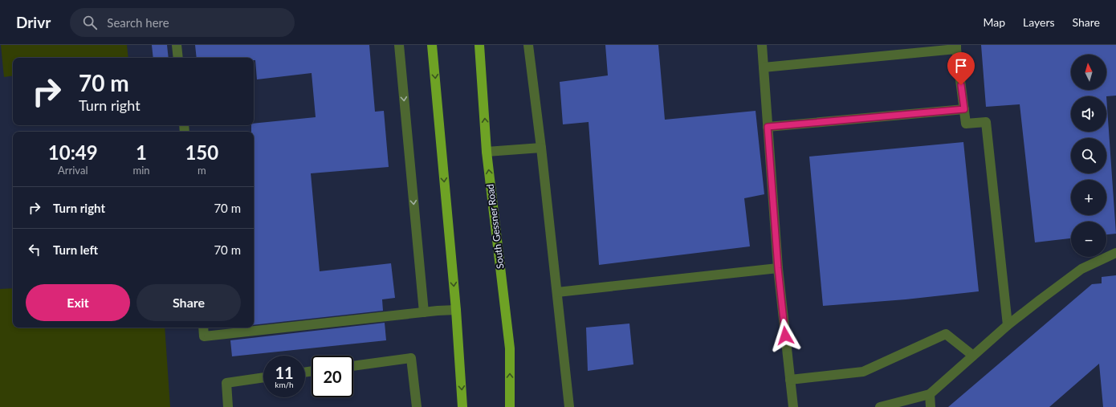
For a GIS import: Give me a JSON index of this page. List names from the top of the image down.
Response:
{
  "streets": {
    "main road": ["South Gessner Road"]
  },
  "north": "top",
  "page": {
    "header": "Drivr",
    "search": "Search here",
    "nav": ["Map", "Layers", "Share"],
    "map_buttons": ["+", "−"],
    "turn": ["70 m", "Turn right"],
    "eta": [
      "10:49",
      "Arrival",
      "1",
      "min",
      "150",
      "m"
    ],
    "list": [
      {
        "name": "Turn right",
        "value": "70 m"
      },
      {
        "name": "Turn left",
        "value": "70 m"
      }
    ],
    "buttons": ["Exit", "Share"],
    "speed": "11 km/h",
    "limit": "20"
  }
}
